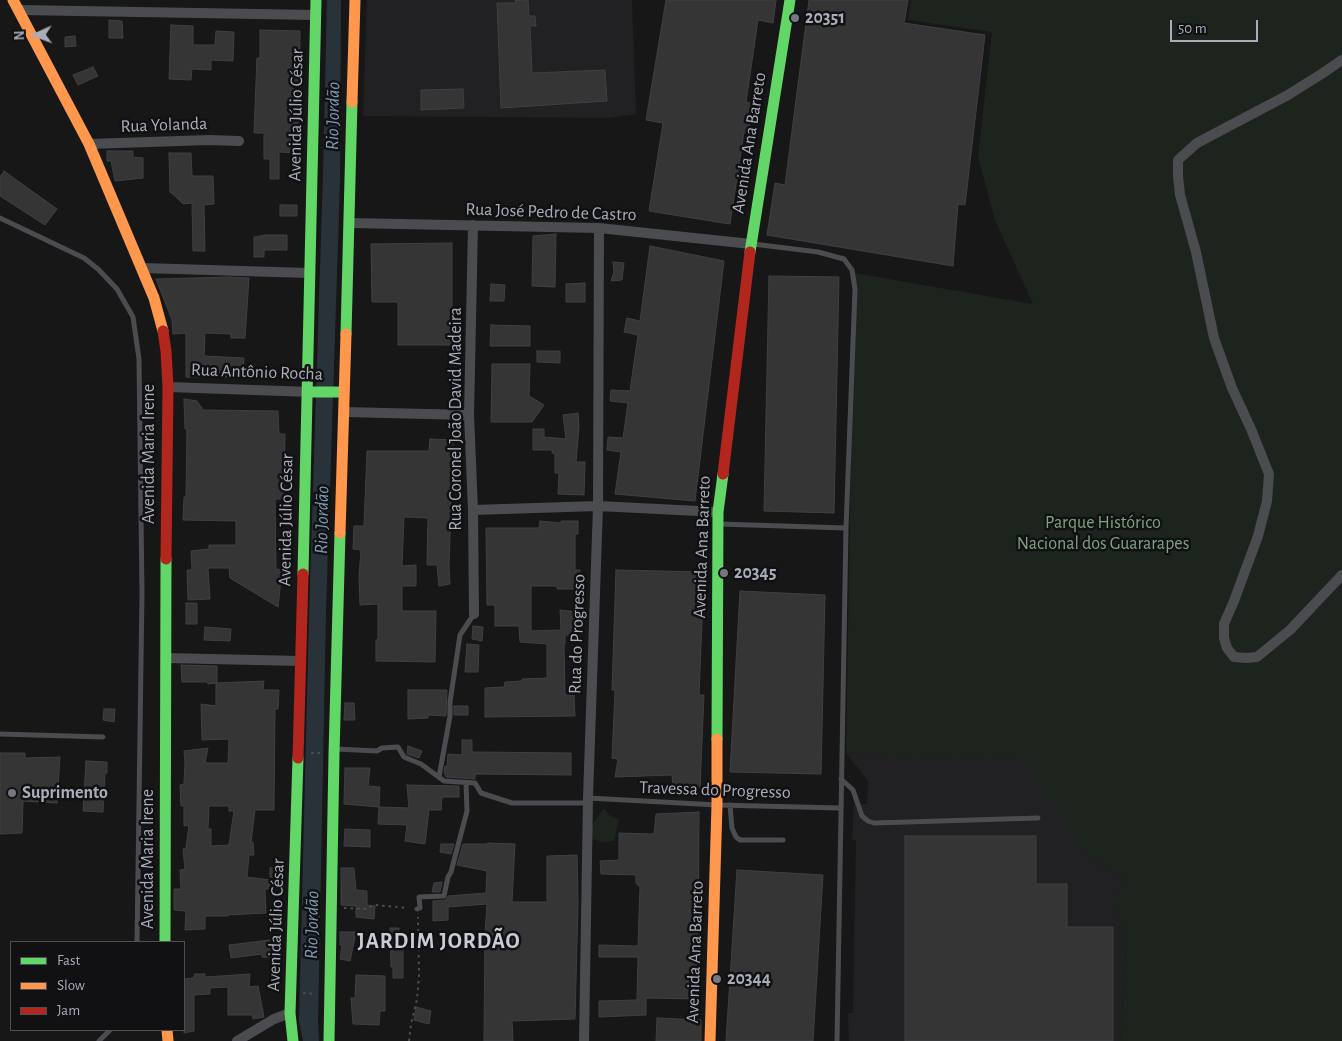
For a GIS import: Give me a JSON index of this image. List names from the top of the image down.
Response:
{
  "streets": {
    "street": [
      "Avenida Júlio César",
      "Rua Yolanda",
      "Avenida Ana Barreto",
      "Rua José Pedro de Castro",
      "Rua Antônio Rocha",
      "Rua Coronel João David Madeira",
      "Avenida Maria Irene",
      "Rua do Progresso"
    ],
    "lane": ["Travessa do Progresso"]
  },
  "crossings": [
    ["Avenida Júlio César", "Rua Antônio Rocha"],
    ["Rua Yolanda", "Avenida Maria Irene"],
    ["Avenida Ana Barreto", "Rua José Pedro de Castro"],
    ["Avenida Ana Barreto", "Travessa do Progresso"],
    ["Rua José Pedro de Castro", "Rua Coronel João David Madeira"],
    ["Rua José Pedro de Castro", "Rua do Progresso"],
    ["Rua Antônio Rocha", "Avenida Maria Irene"],
    ["Rua do Progresso", "Travessa do Progresso"]
  ],
  "districts": ["JARDIM JORDÃO"],
  "water": ["Rio Jordão"],
  "parks": ["Parque Histórico Nacional dos Guararapes"],
  "places": [
    "20351",
    "20345",
    "Suprimento",
    "20344"
  ],
  "legend": ["Fast", "Slow", "Jam"],
  "scale_bar": "50 m",
  "north": "left"
}
